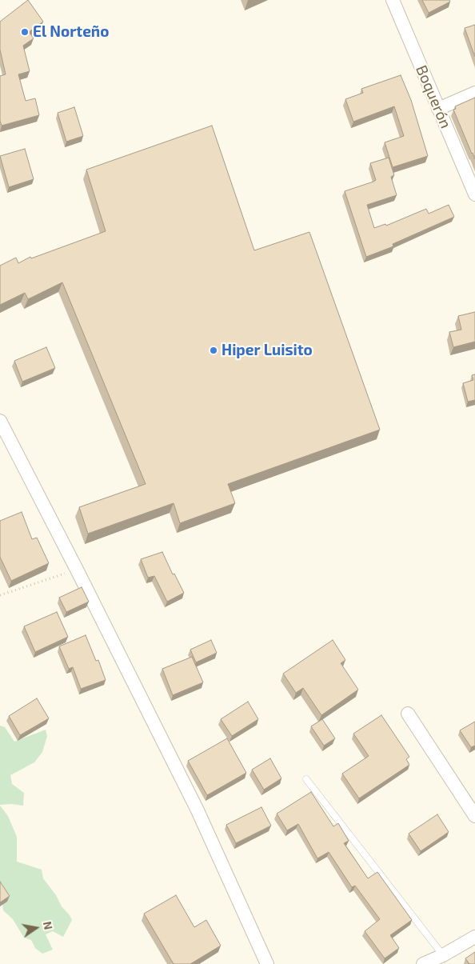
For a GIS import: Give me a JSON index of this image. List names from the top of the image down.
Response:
{
  "streets": {
    "street": ["Boquerón"]
  },
  "places": ["El Norteño", "Hiper Luisito"],
  "north": "right"
}
